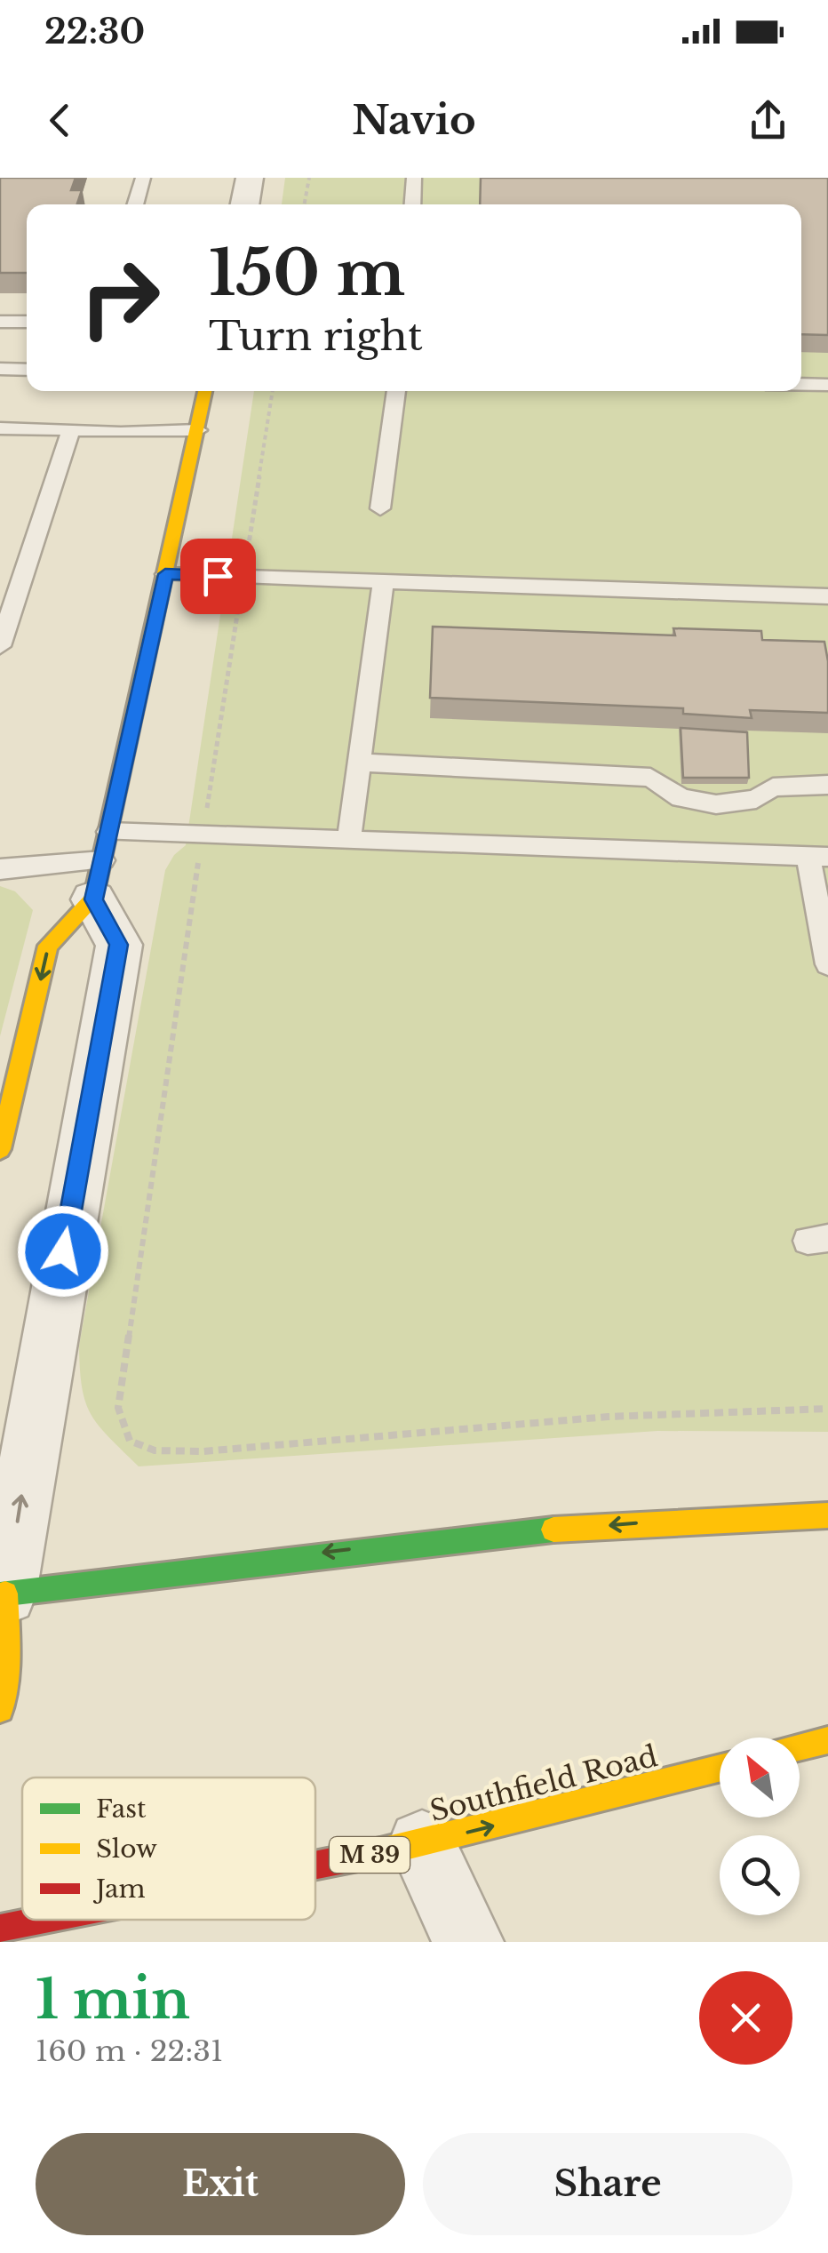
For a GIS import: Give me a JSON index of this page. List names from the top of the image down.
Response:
{
  "streets": {
    "main road": ["Southfield Road", "M 39"]
  },
  "one_way": ["Southfield Road"],
  "legend": ["Fast", "Slow", "Jam"],
  "north": "top left",
  "page": {
    "status": "22:30",
    "header": "Navio",
    "turn": ["150 m", "Turn right"],
    "heading": ["1 min", "160 m · 22:31"],
    "buttons": ["Exit", "Share"]
  }
}
